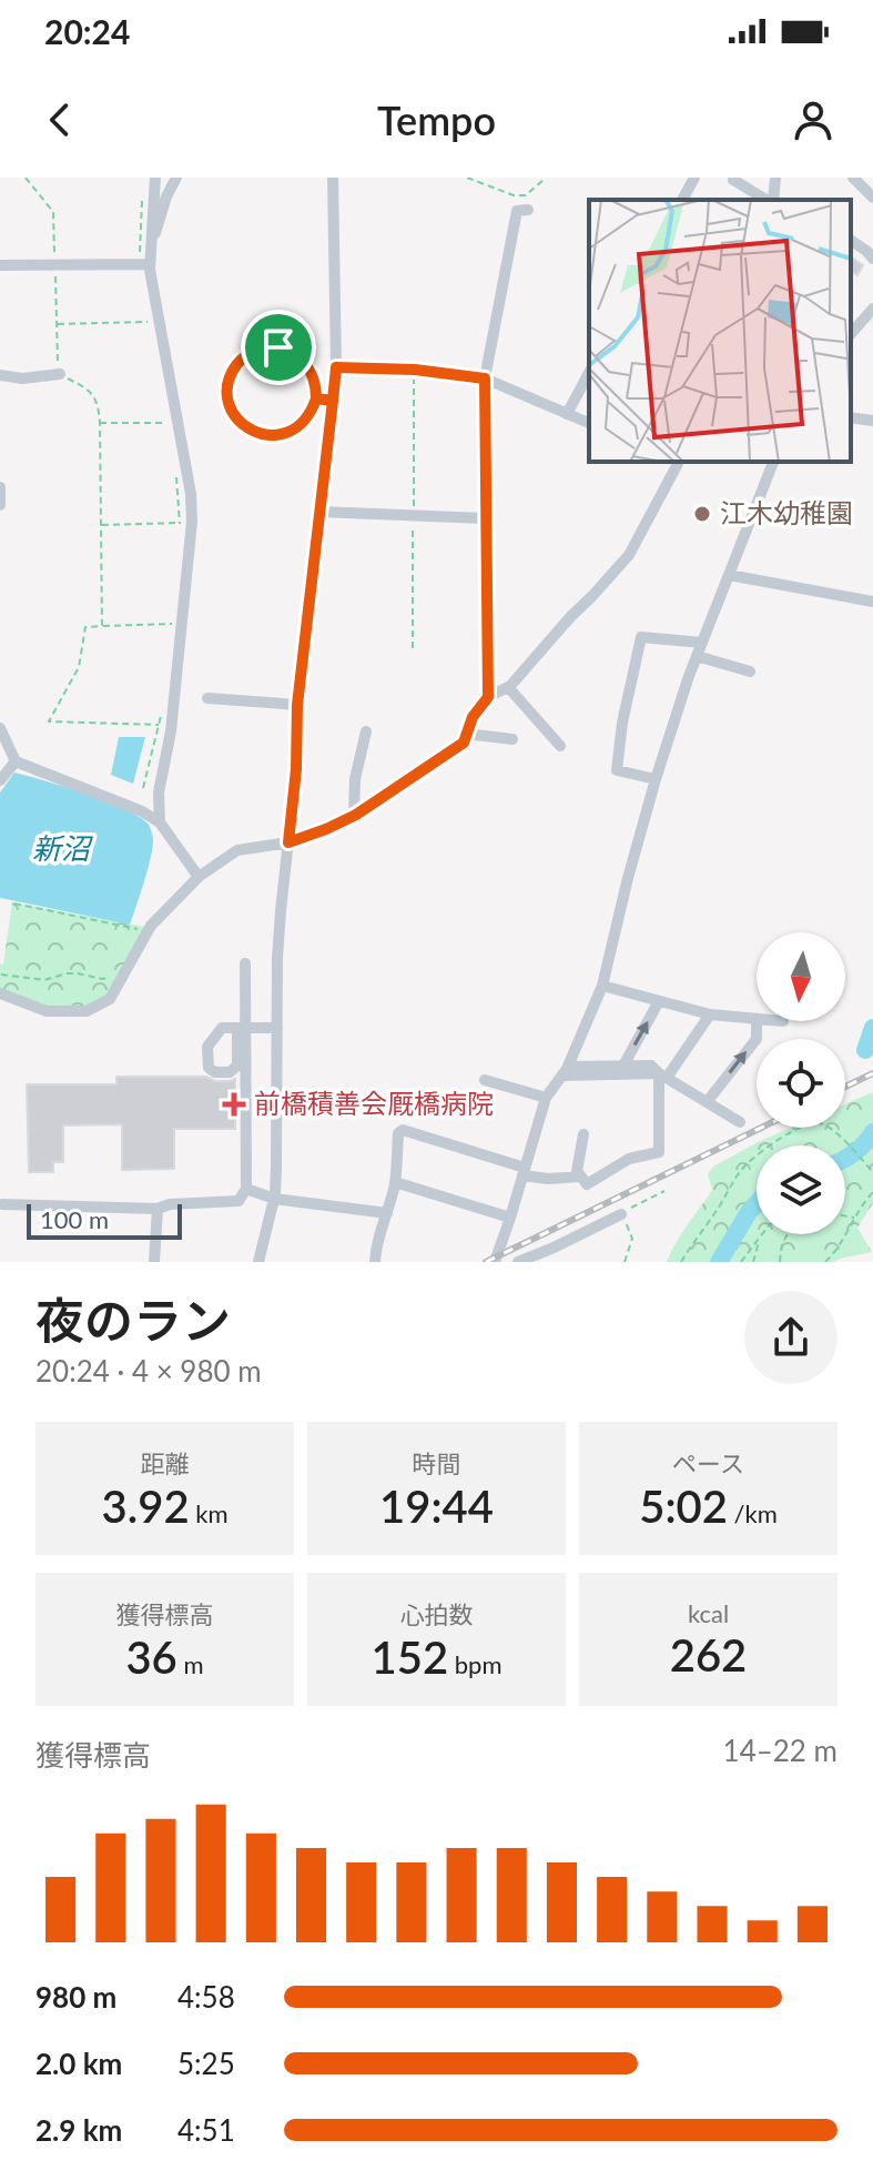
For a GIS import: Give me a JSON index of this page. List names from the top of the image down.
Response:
{
  "water": ["新沼"],
  "places": {
    "other": ["江木幼稚園"],
    "health": ["前橋積善会厩橋病院"]
  },
  "scale_bar": "100 m",
  "north": "bottom",
  "page": {
    "status": "20:24",
    "header": "Tempo",
    "scale": "100 m",
    "heading": ["夜のラン", "20:24 · 4 × 980 m"],
    "stats": [
      ["距離", "3.92 km"],
      ["時間", "19:44"],
      ["ペース", "5:02 /km"],
      ["獲得標高", "36 m"],
      ["心拍数", "152 bpm"],
      ["kcal", "262"]
    ],
    "chart": ["獲得標高", "14–22 m"],
    "list": [
      {
        "name": "980 m",
        "note": "4:58"
      },
      {
        "name": "2.0 km",
        "note": "5:25"
      },
      {
        "name": "2.9 km",
        "note": "4:51"
      }
    ]
  }
}
